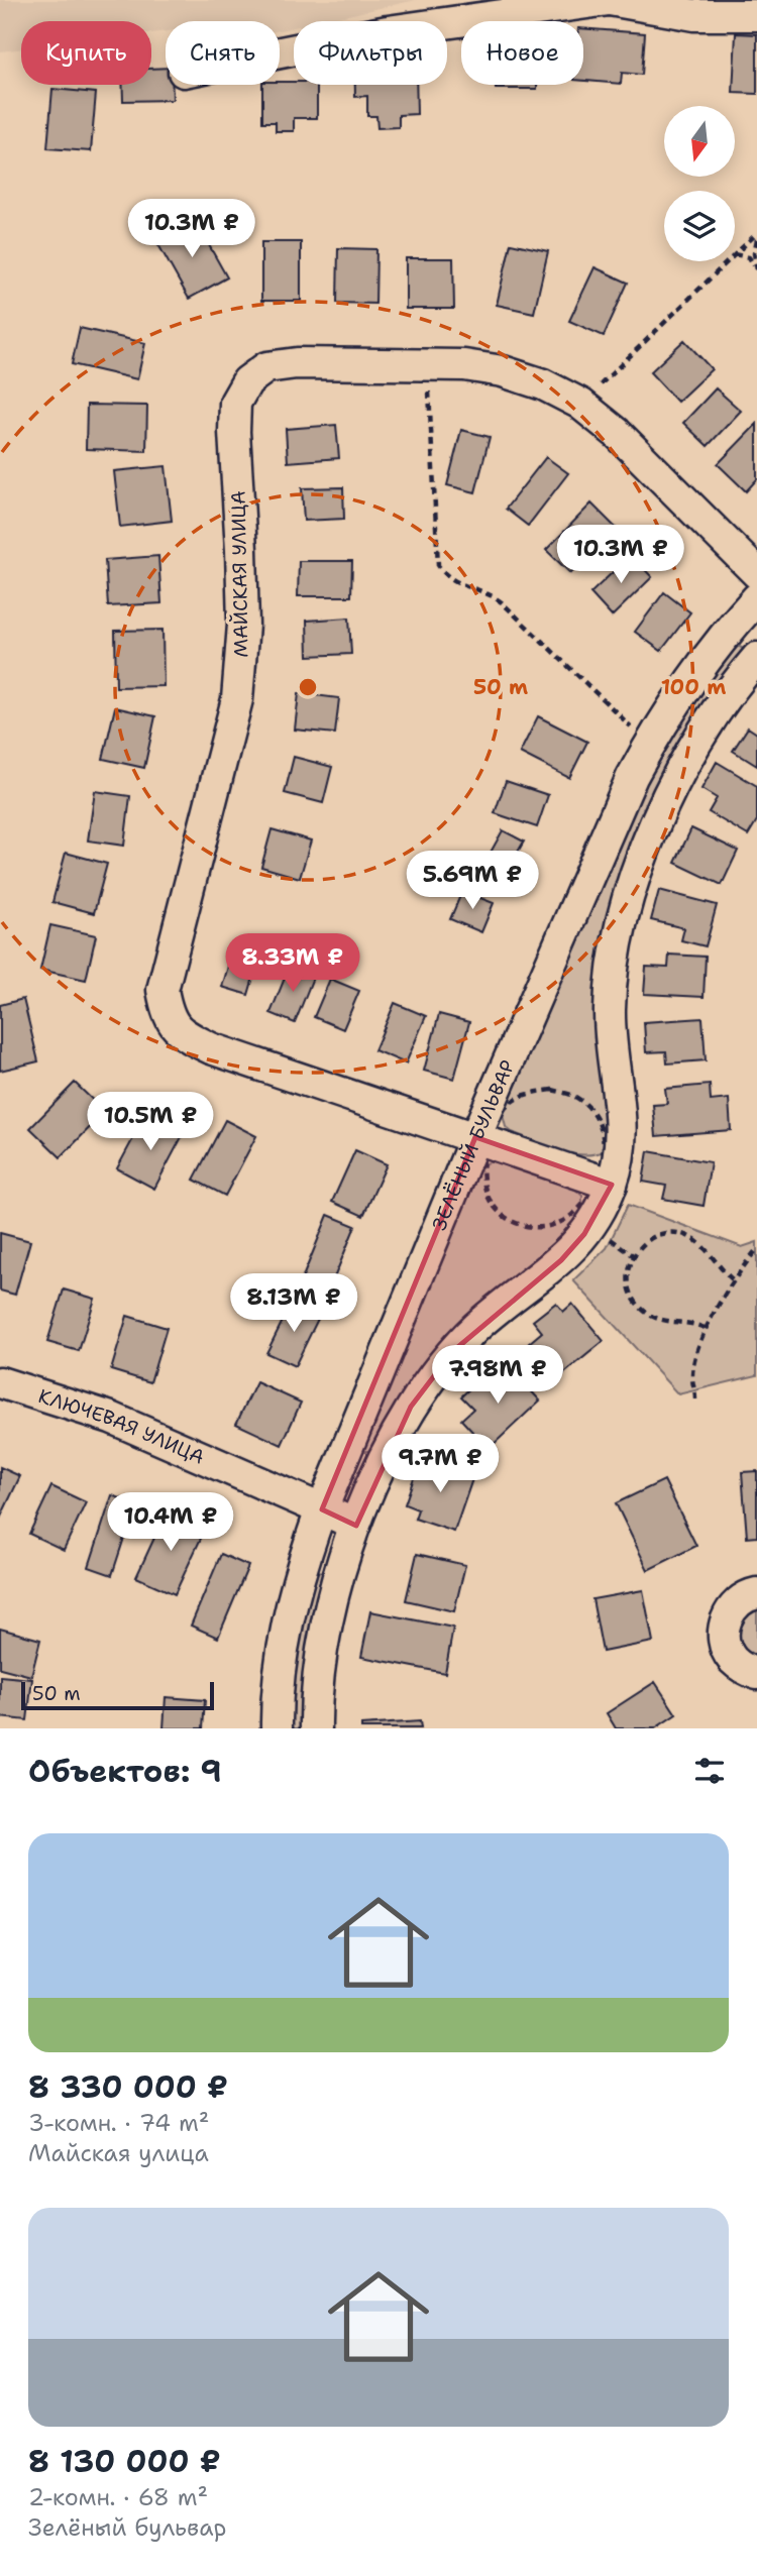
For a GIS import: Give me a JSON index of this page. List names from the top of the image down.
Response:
{
  "streets": {
    "street": ["МАЙСКАЯ УЛИЦА", "ЗЕЛЁНЫЙ БУЛЬВАР", "КЛЮЧЕВАЯ УЛИЦА"]
  },
  "crossings": [
    ["МАЙСКАЯ УЛИЦА", "ЗЕЛЁНЫЙ БУЛЬВАР"],
    ["ЗЕЛЁНЫЙ БУЛЬВАР", "КЛЮЧЕВАЯ УЛИЦА"]
  ],
  "scale_bar": "50 m",
  "north": "bottom",
  "page": {
    "chip": [
      "Купить",
      "Снять",
      "Фильтры",
      "Новое"
    ],
    "price": [
      "10.3M ₽",
      "10.3M ₽",
      "5.69M ₽",
      "8.33M ₽",
      "10.5M ₽",
      "8.13M ₽",
      "7.98M ₽",
      "9.7M ₽",
      "10.4M ₽"
    ],
    "scale": "50 m",
    "heading": "Объектов: 9",
    "list": [
      {
        "name": "8 330 000 ₽",
        "note": "3-комн. · 74 m² · Майская улица"
      },
      {
        "name": "8 130 000 ₽",
        "note": "2-комн. · 68 m² · Зелёный бульвар"
      }
    ]
  },
  "rings": ["50 m", "100 m"]
}
